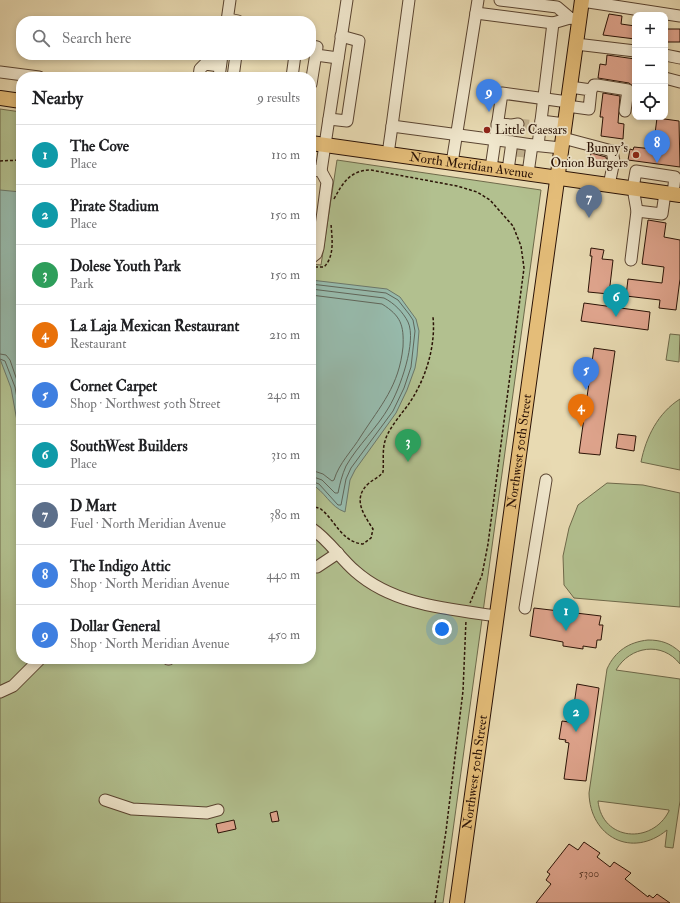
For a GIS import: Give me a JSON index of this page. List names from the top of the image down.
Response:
{
  "streets": {
    "main road": ["North Meridian Avenue", "Northwest 50th Street"]
  },
  "crossings": [
    ["North Meridian Avenue", "Northwest 50th Street"]
  ],
  "places": ["Little Caesars", "Bunny's Onion Burgers"],
  "house_numbers": ["5300"],
  "page": {
    "map_buttons": ["+", "−"],
    "search": "Search here",
    "heading": ["Nearby", "9 results"],
    "pins": [
      "9",
      "8",
      "7",
      "6",
      "5",
      "4",
      "3",
      "1",
      "2"
    ],
    "list": [
      {
        "mark": "1",
        "name": "The Cove",
        "note": "Place",
        "value": "110 m"
      },
      {
        "mark": "2",
        "name": "Pirate Stadium",
        "note": "Place",
        "value": "150 m"
      },
      {
        "mark": "3",
        "name": "Dolese Youth Park",
        "note": "Park",
        "value": "150 m"
      },
      {
        "mark": "4",
        "name": "La Laja Mexican Restaurant",
        "note": "Restaurant",
        "value": "210 m"
      },
      {
        "mark": "5",
        "name": "Cornet Carpet",
        "note": "Shop · Northwest 50th Street",
        "value": "240 m"
      },
      {
        "mark": "6",
        "name": "SouthWest Builders",
        "note": "Place",
        "value": "310 m"
      },
      {
        "mark": "7",
        "name": "D Mart",
        "note": "Fuel · North Meridian Avenue",
        "value": "380 m"
      },
      {
        "mark": "8",
        "name": "The Indigo Attic",
        "note": "Shop · North Meridian Avenue",
        "value": "440 m"
      },
      {
        "mark": "9",
        "name": "Dollar General",
        "note": "Shop · North Meridian Avenue",
        "value": "450 m"
      }
    ]
  }
}
